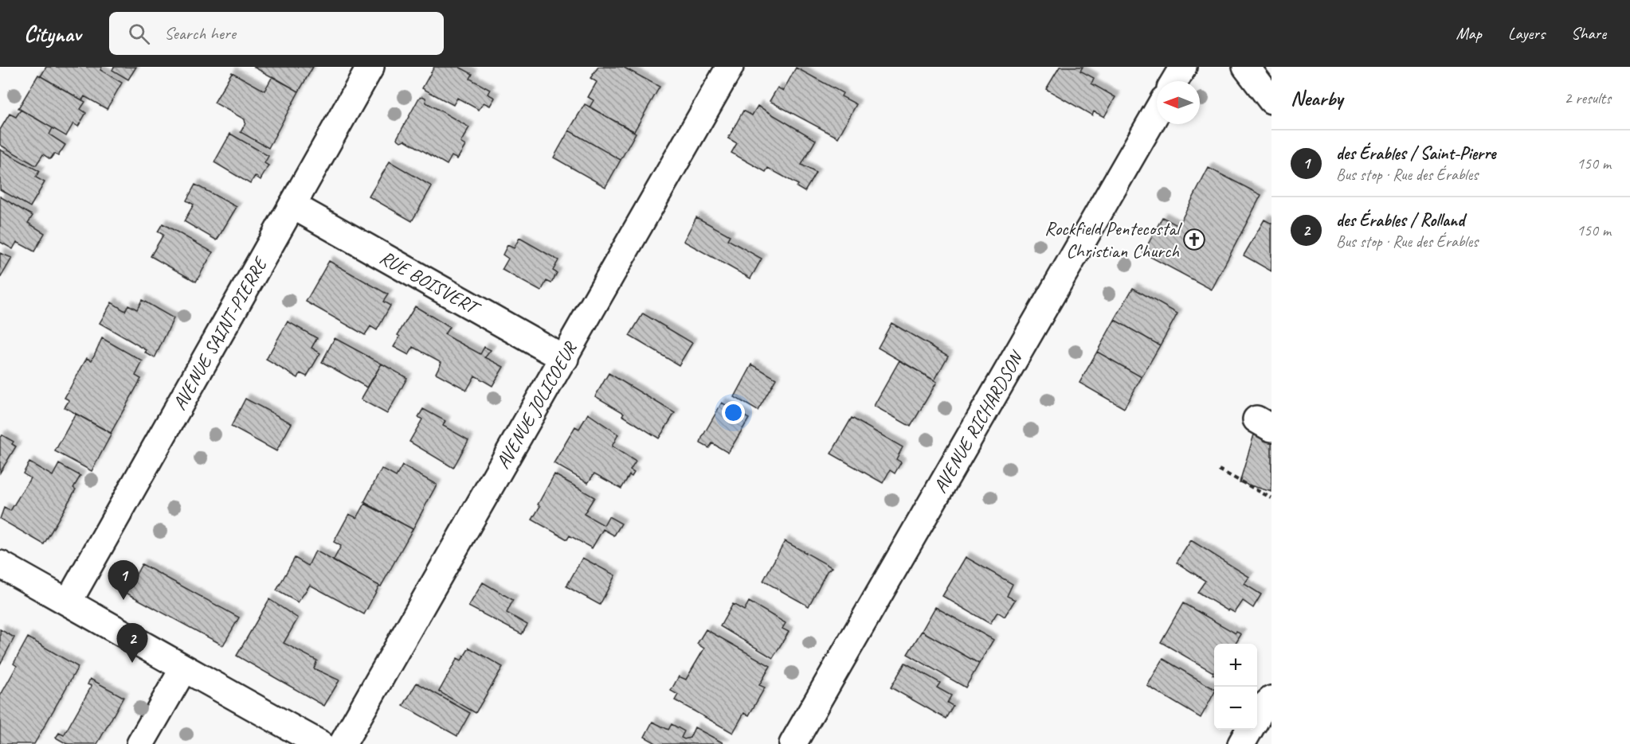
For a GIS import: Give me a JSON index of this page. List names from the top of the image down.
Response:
{
  "streets": {
    "street": [
      "RUE BOISVERT",
      "AVENUE SAINT-PIERRE",
      "AVENUE JOLICOEUR",
      "AVENUE RICHARDSON"
    ]
  },
  "crossings": [
    ["RUE BOISVERT", "AVENUE SAINT-PIERRE"],
    ["RUE BOISVERT", "AVENUE JOLICOEUR"]
  ],
  "places": {
    "church": ["Rockfield Pentecostal Christian Church"]
  },
  "north": "left",
  "page": {
    "header": "Citynav",
    "search": "Search here",
    "nav": ["Map", "Layers", "Share"],
    "heading": ["Nearby", "2 results"],
    "list": [
      {
        "mark": "1",
        "name": "des Érables / Saint-Pierre",
        "note": "Bus stop · Rue des Érables",
        "value": "150 m"
      },
      {
        "mark": "2",
        "name": "des Érables / Rolland",
        "note": "Bus stop · Rue des Érables",
        "value": "150 m"
      }
    ],
    "pins": ["1", "2"],
    "map_buttons": ["+", "−"]
  }
}
